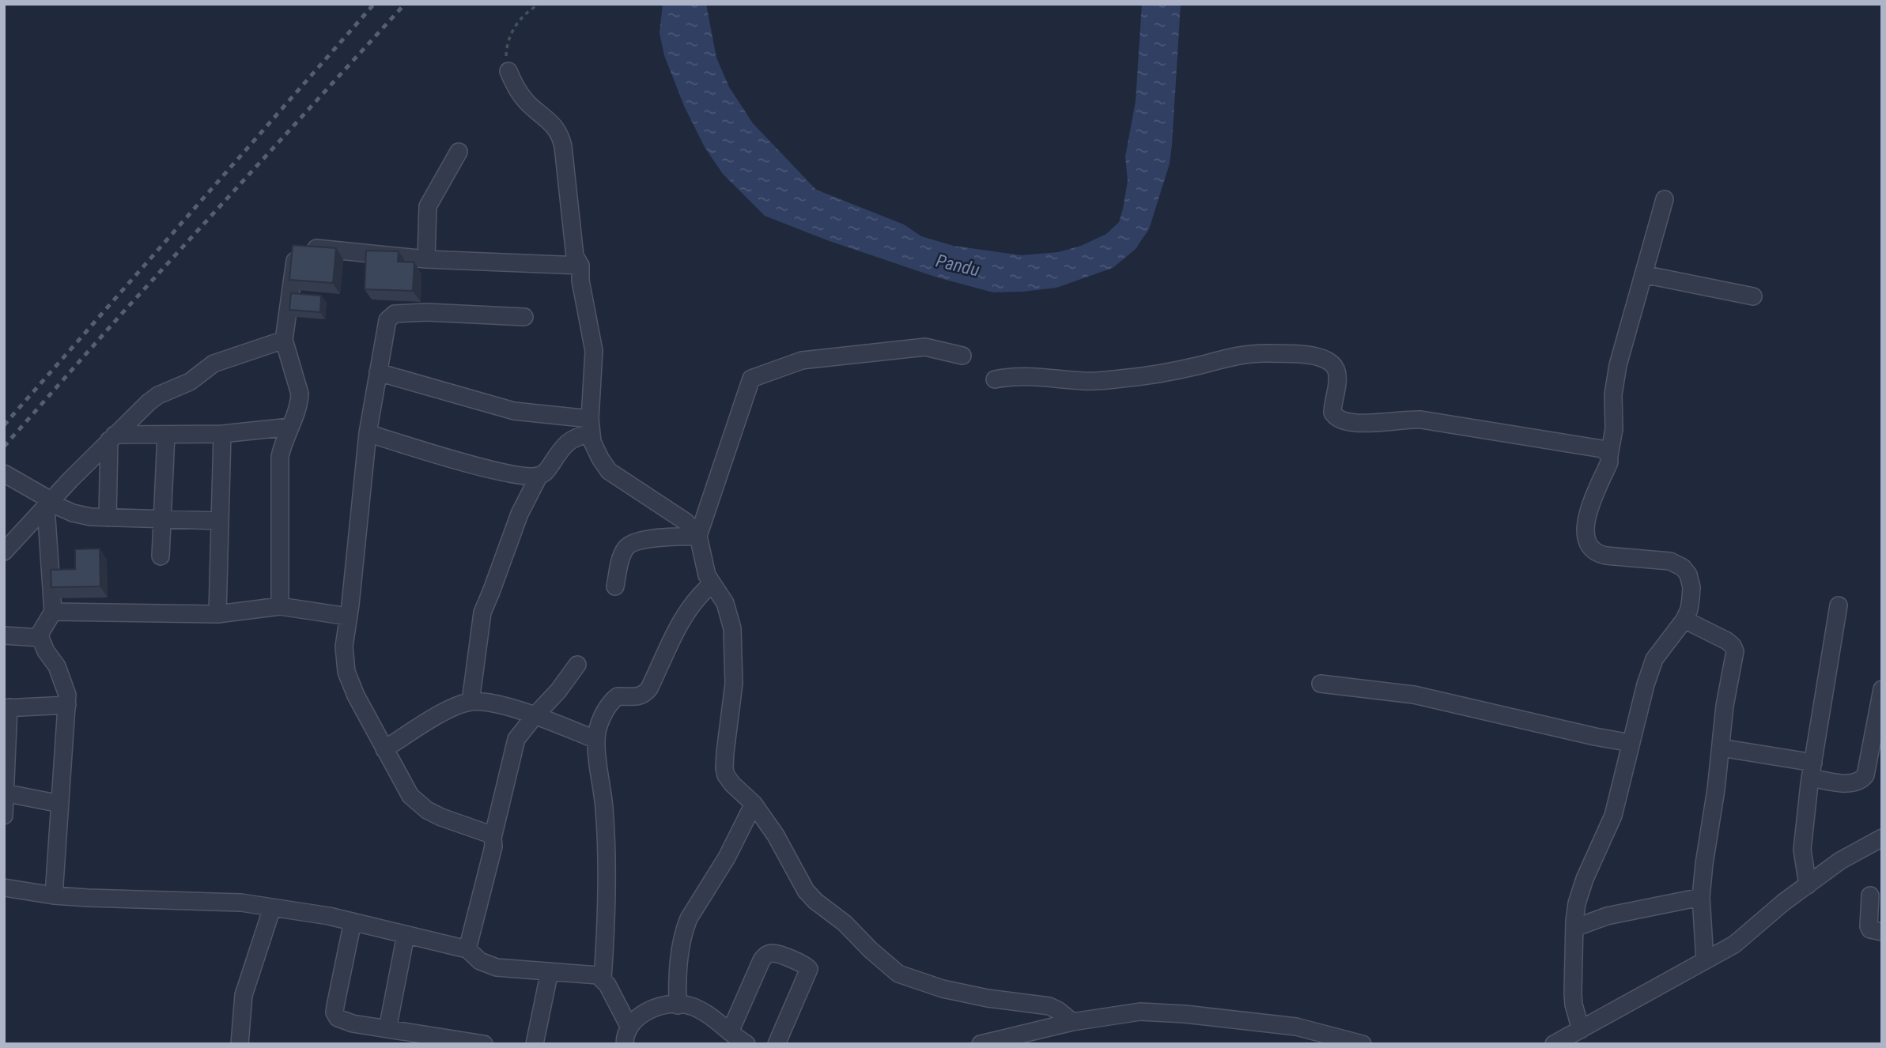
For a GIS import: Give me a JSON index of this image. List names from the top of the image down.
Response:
{
  "water": ["Pandu"]
}
